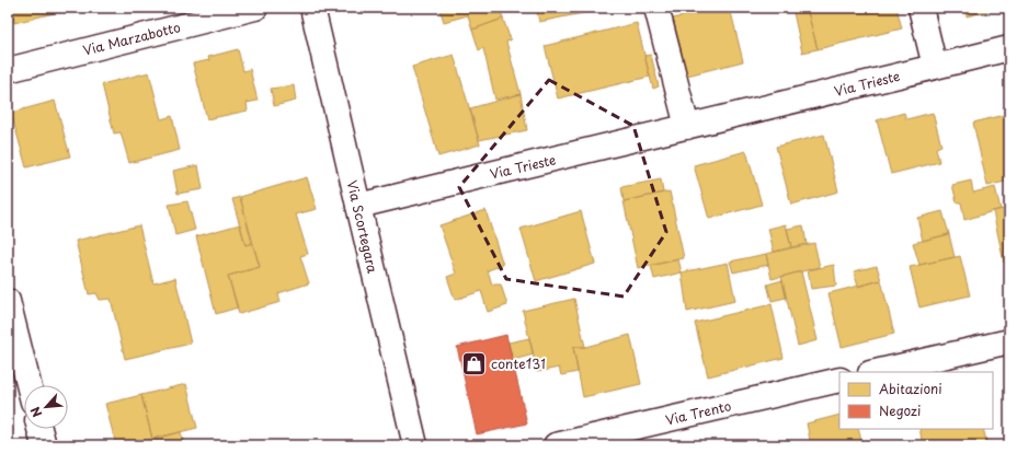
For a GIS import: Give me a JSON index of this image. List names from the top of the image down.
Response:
{
  "streets": {
    "street": [
      "Via Marzabotto",
      "Via Trieste",
      "Via Scortegara",
      "Via Trento"
    ]
  },
  "crossings": [
    ["Via Trieste", "Via Scortegara"]
  ],
  "places": {
    "shop": ["conte131"]
  },
  "legend": ["Abitazioni", "Negozi"],
  "north": "bottom left"
}
